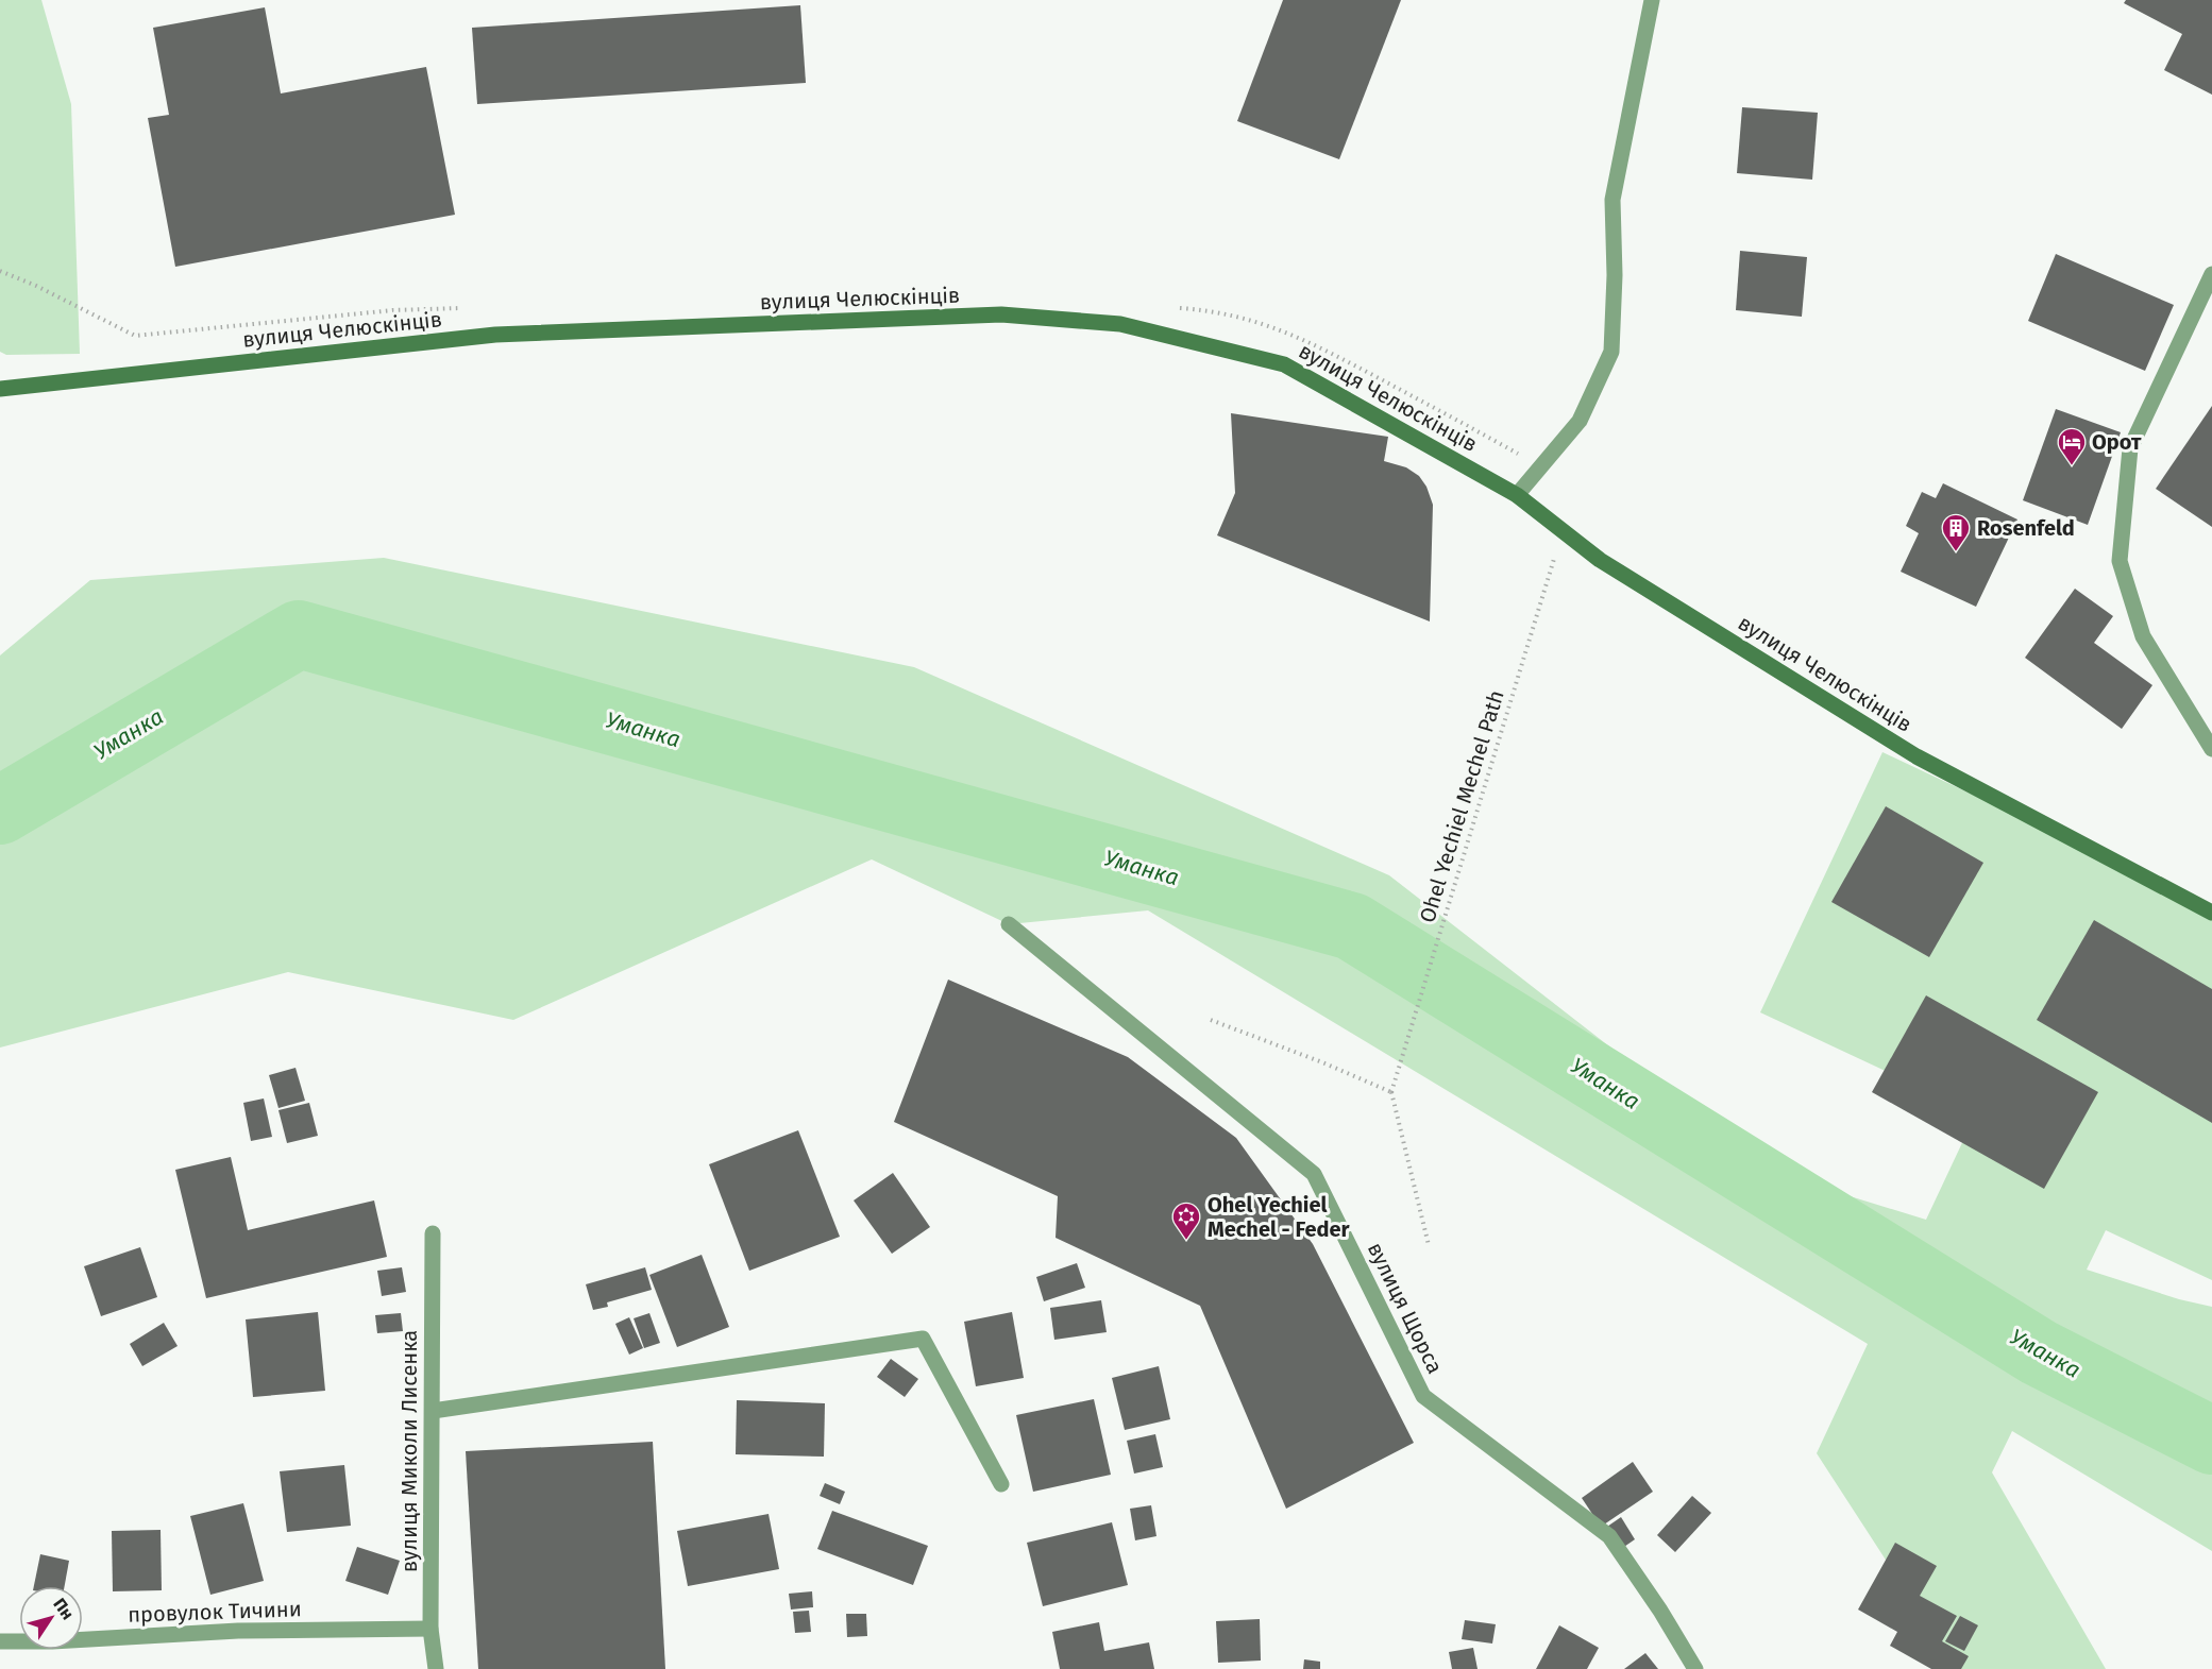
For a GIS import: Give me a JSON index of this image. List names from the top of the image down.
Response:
{
  "streets": {
    "main road": ["вулиця Челюскінців"],
    "street": ["вулиця Щорса", "вулиця Миколи Лисенка", "провулок Тичини"],
    "path": ["Ohel Yechiel Mechel Path"]
  },
  "crossings": [
    ["вулиця Челюскінців", "Ohel Yechiel Mechel Path"],
    ["вулиця Миколи Лисенка", "провулок Тичини"]
  ],
  "water": ["Уманка"],
  "places": {
    "hotel": ["Орот"],
    "building": ["Rosenfeld"],
    "synagogue": ["Ohel Yechiel Mechel - Feder"]
  },
  "north": "top right"
}
